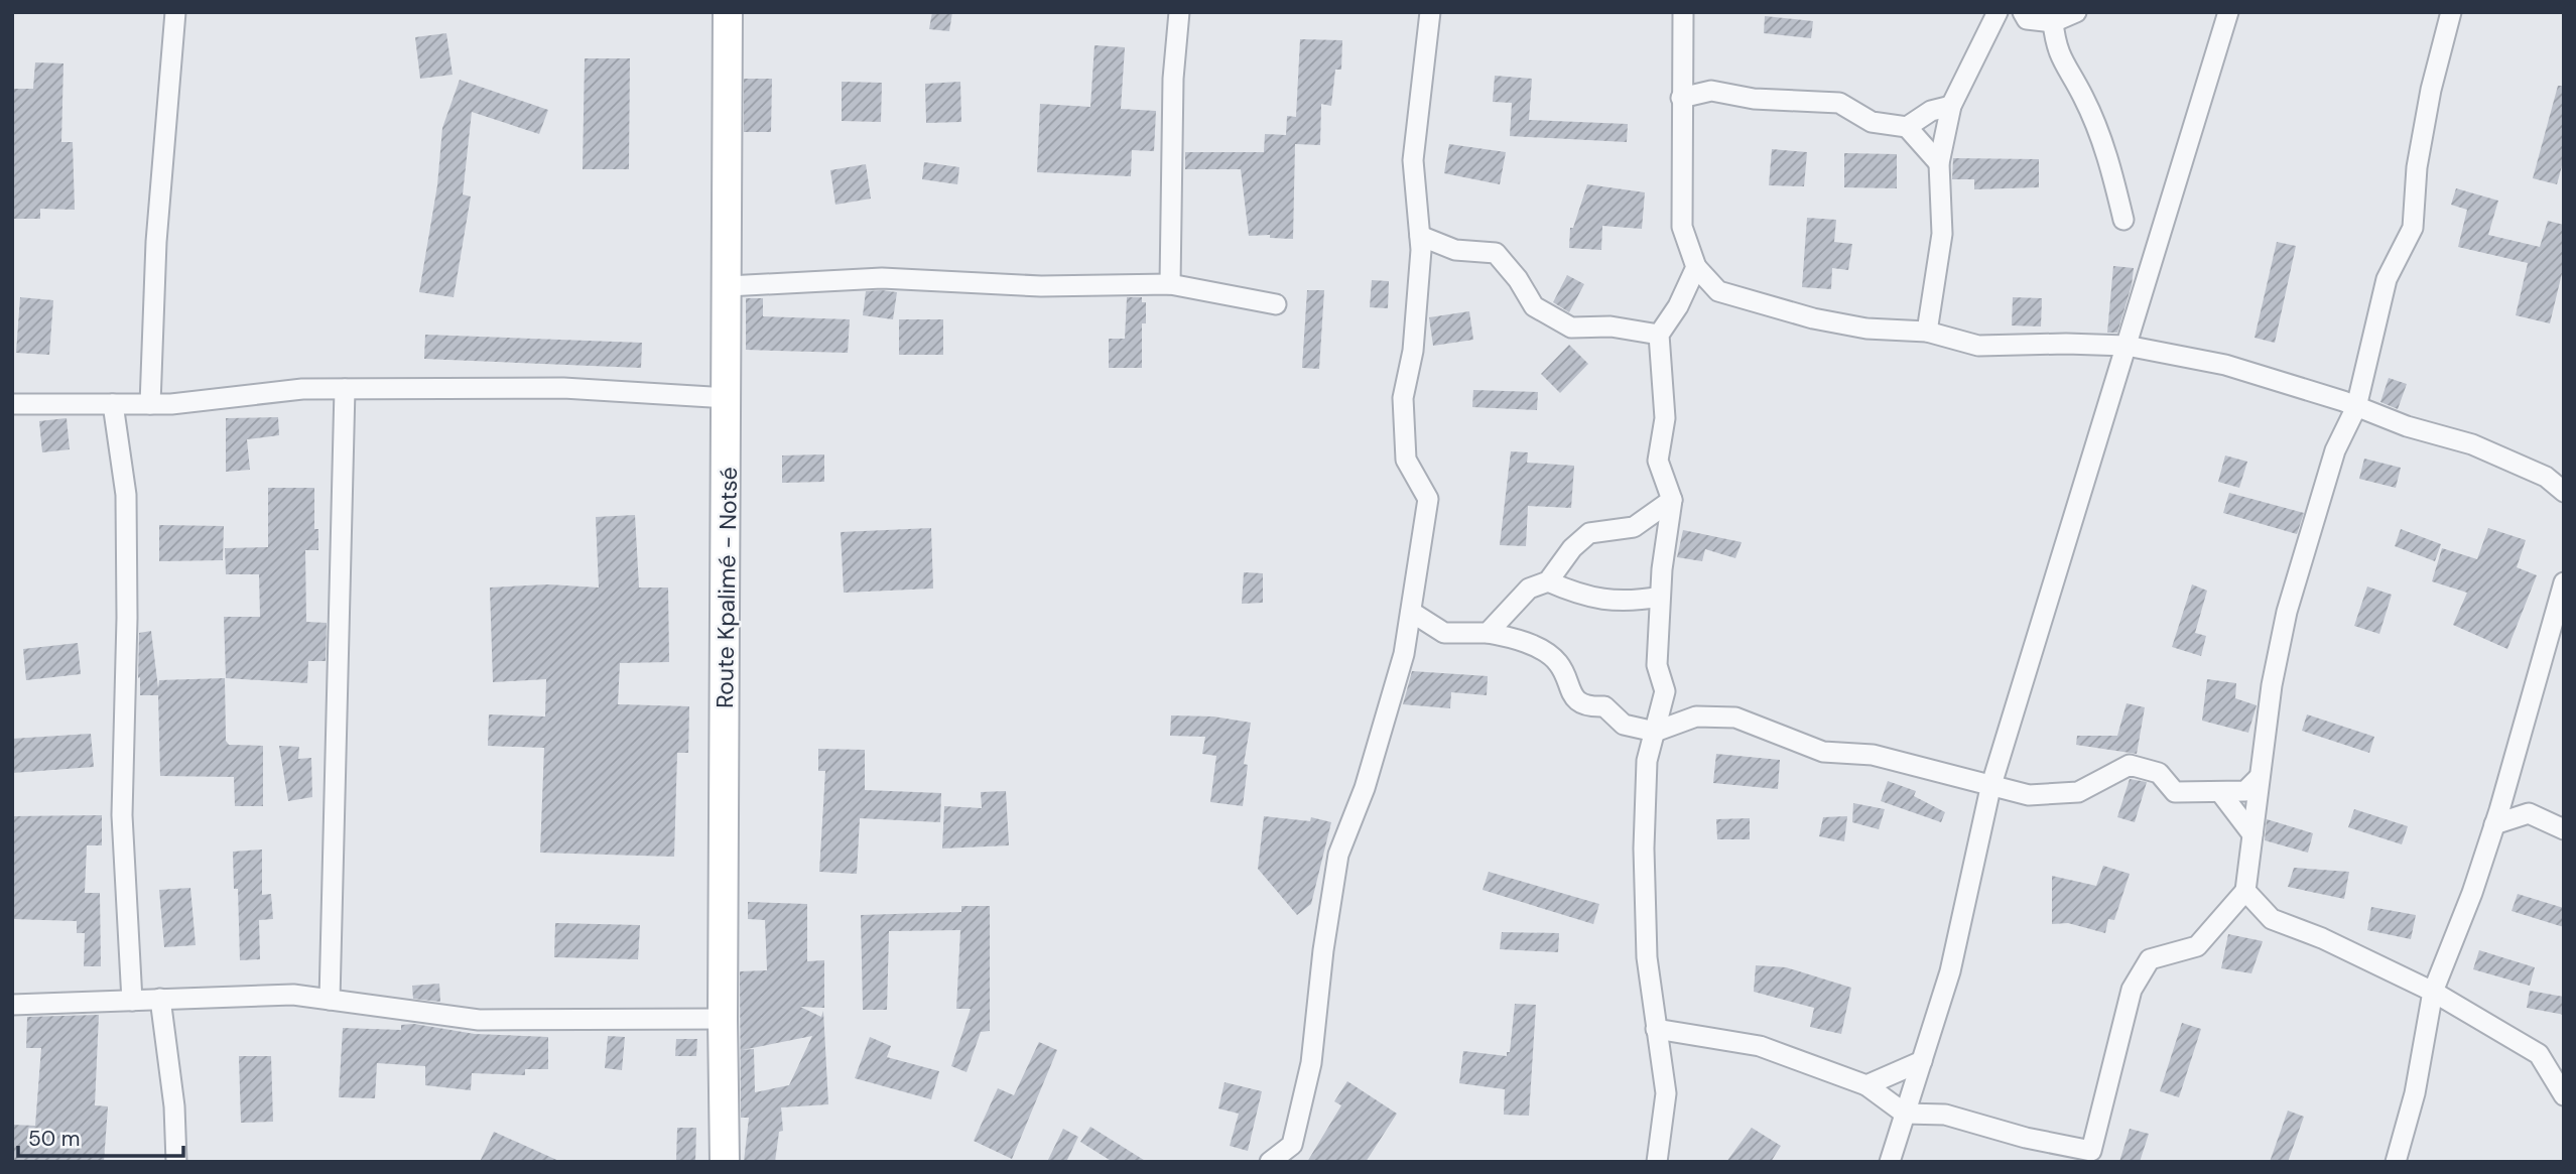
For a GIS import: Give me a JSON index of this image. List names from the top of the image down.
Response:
{
  "streets": {
    "main road": ["Route Kpalimé - Notsé"]
  },
  "scale_bar": "50 m"
}
